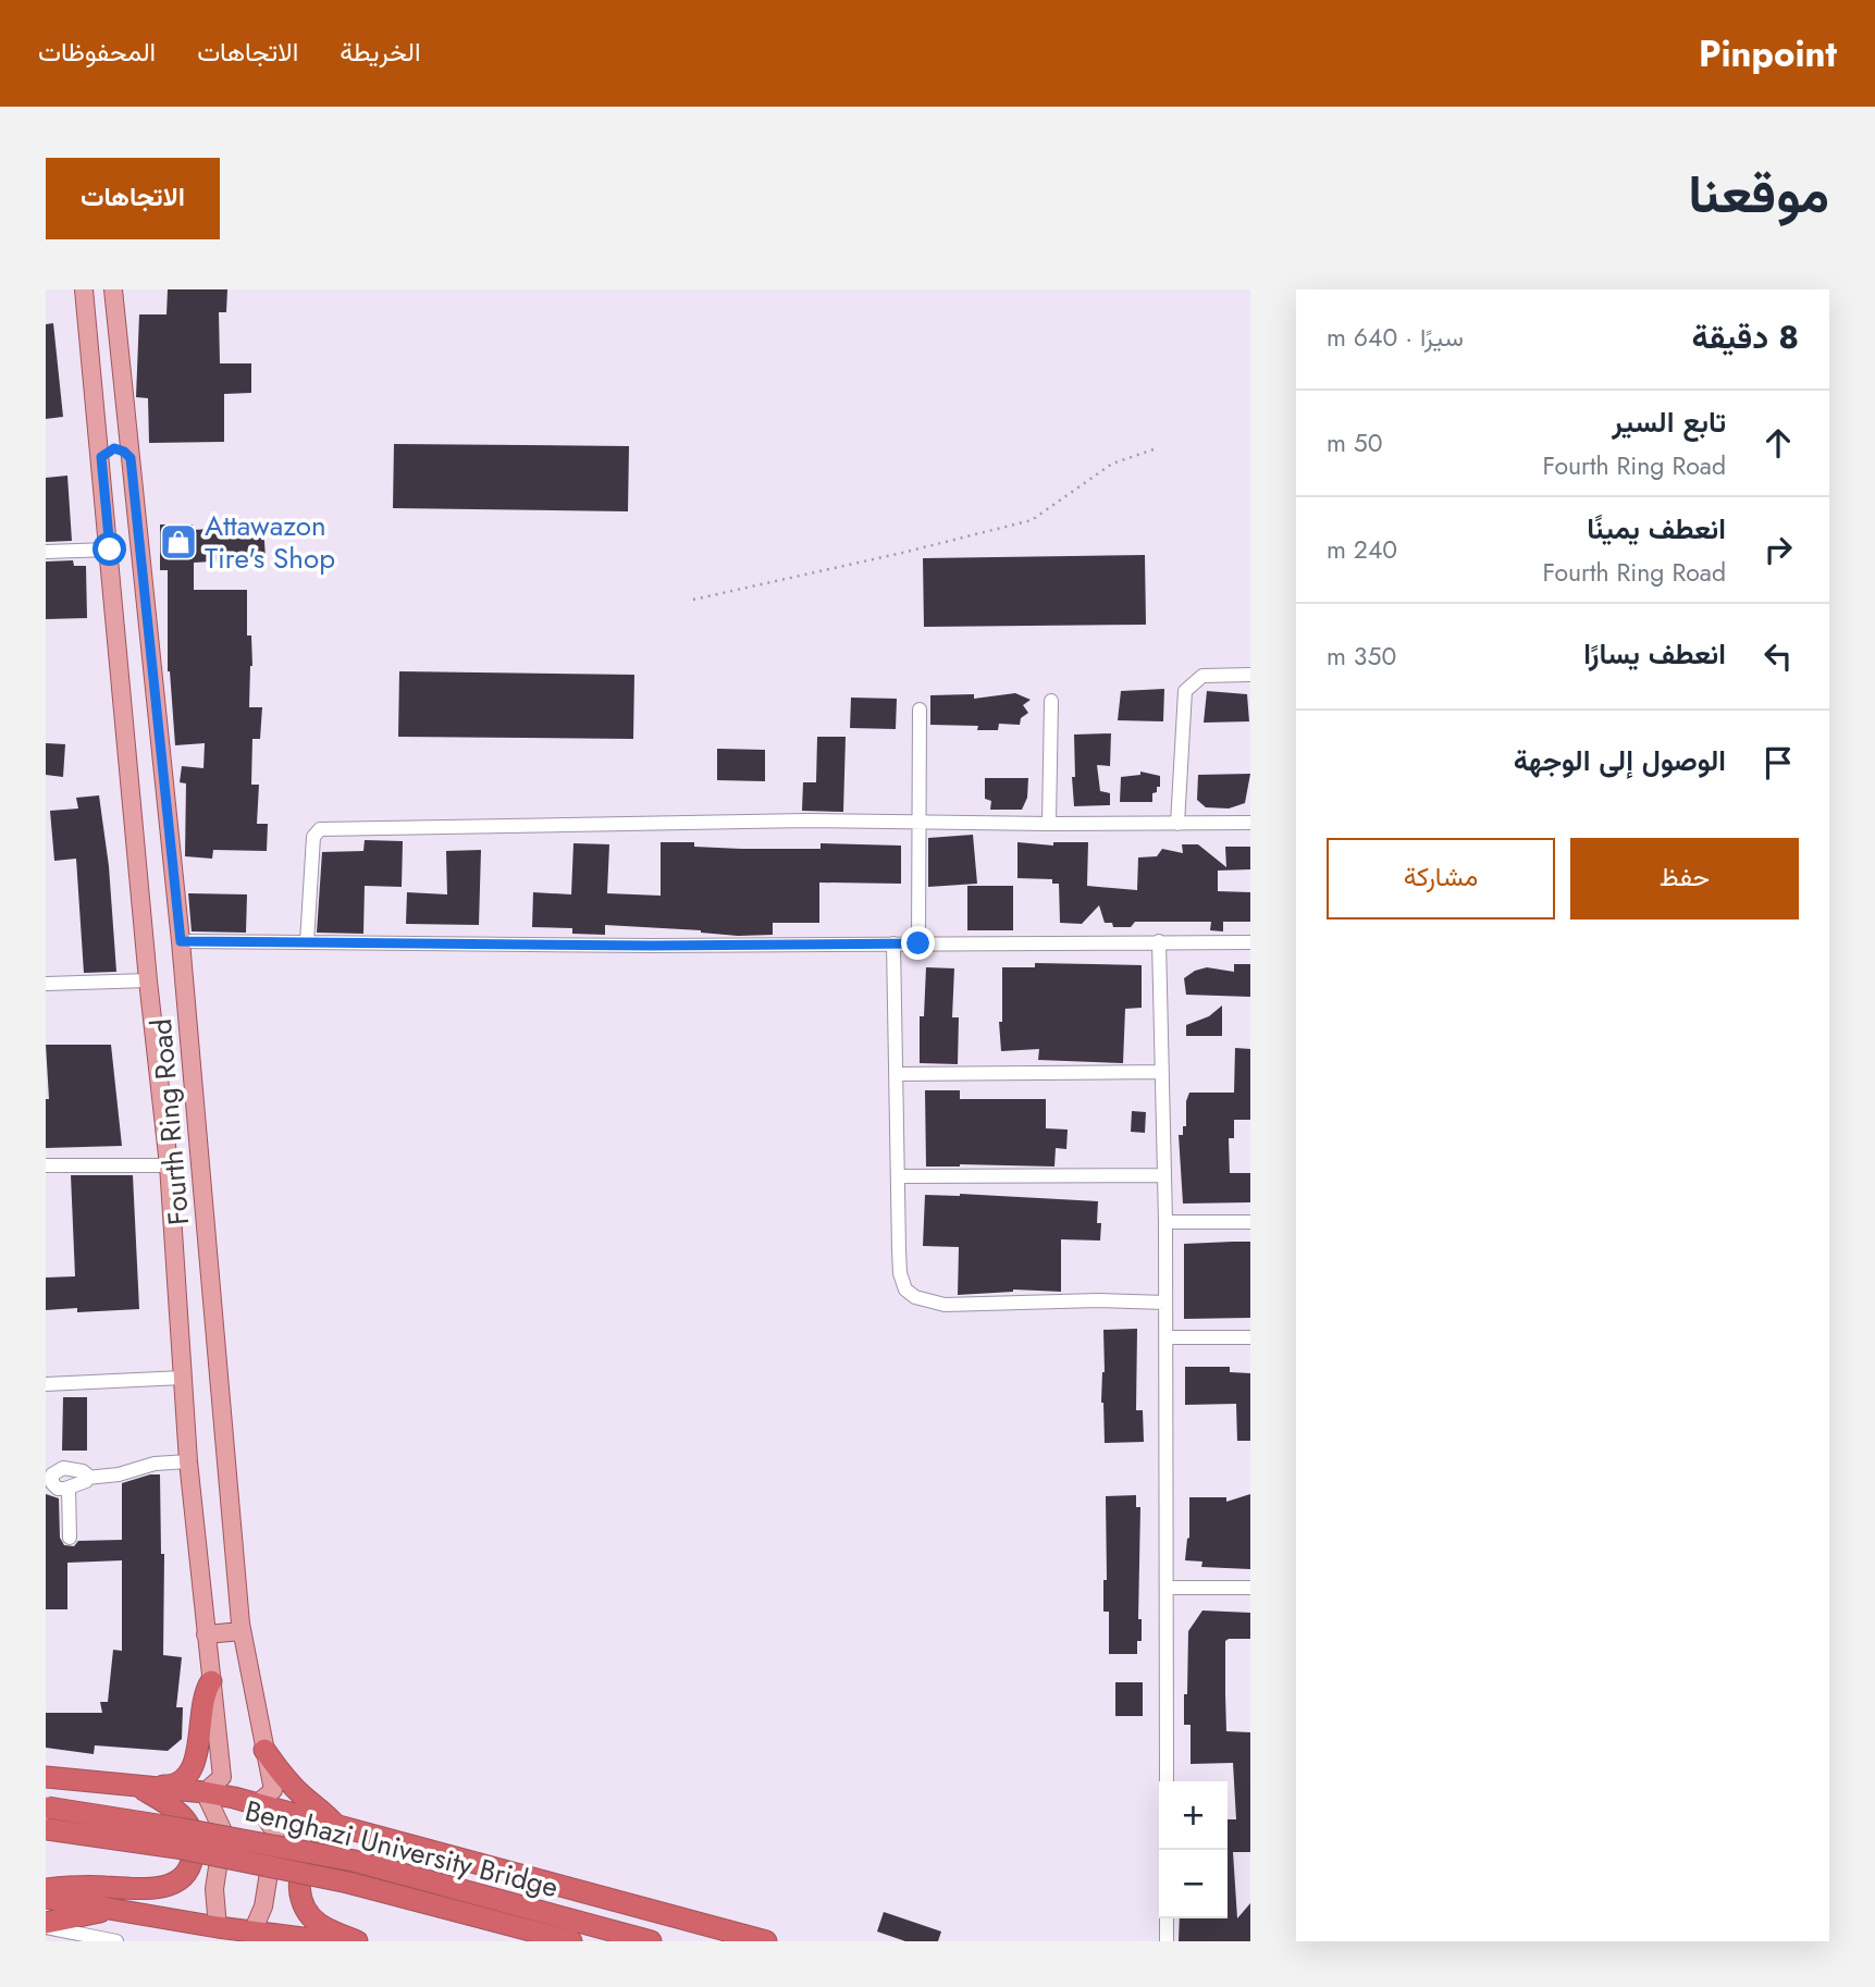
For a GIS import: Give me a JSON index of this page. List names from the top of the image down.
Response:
{
  "streets": {
    "highway": ["Benghazi University Bridge"],
    "main road": ["Fourth Ring Road"]
  },
  "places": {
    "shop": ["Attawazon Tire's Shop"]
  },
  "page": {
    "header": "Pinpoint",
    "nav": ["الخريطة", "الاتجاهات", "المحفوظات"],
    "title": "موقعنا",
    "buttons": [
      "الاتجاهات",
      ["حفظ", "مشاركة"]
    ],
    "heading": ["8 دقيقة", "سيرًا · 640 m"],
    "list": [
      ["تابع السير", "Fourth Ring Road", "50 m"],
      ["انعطف يمينًا", "Fourth Ring Road", "240 m"],
      ["انعطف يسارًا", "350 m"],
      "الوصول إلى الوجهة"
    ],
    "map_buttons": ["+", "−"]
  }
}
